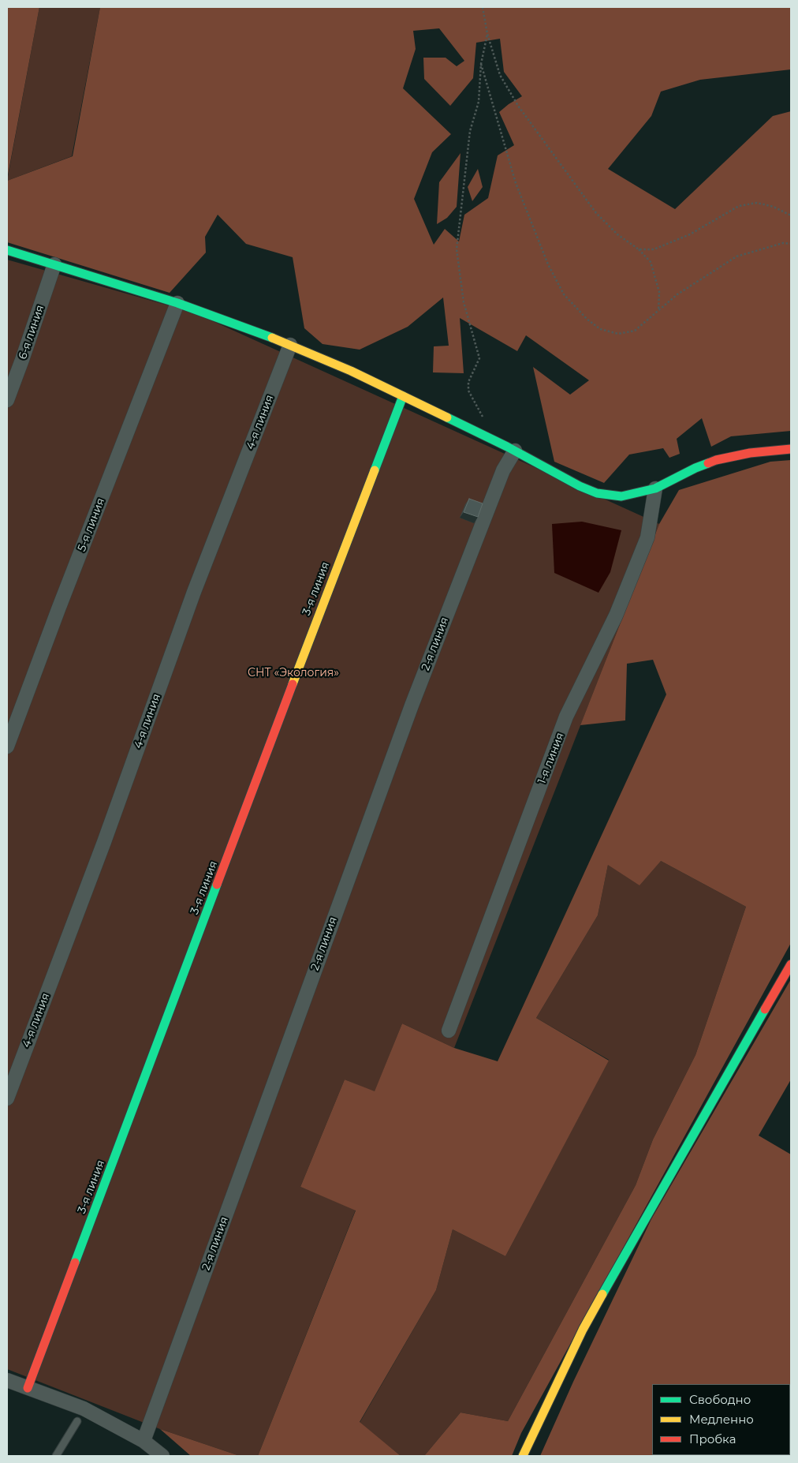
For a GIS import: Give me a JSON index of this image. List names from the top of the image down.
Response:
{
  "streets": {
    "street": [
      "6-я линия",
      "4-я линия",
      "5-я линия",
      "3-я линия",
      "2-я линия",
      "1-я линия"
    ]
  },
  "parks": ["СНТ «Экология»"],
  "legend": ["Свободно", "Медленно", "Пробка"]
}
